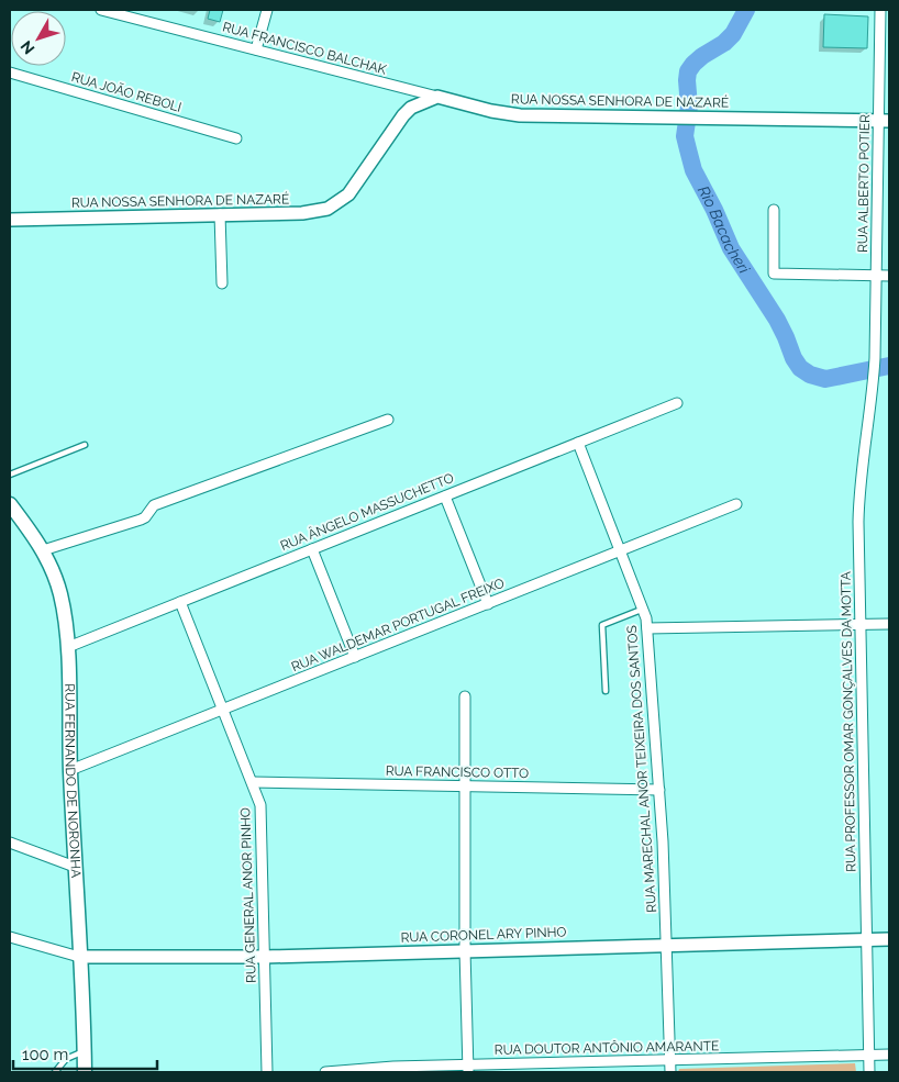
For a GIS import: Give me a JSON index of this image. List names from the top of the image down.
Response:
{
  "streets": {
    "main road": ["RUA FERNANDO DE NORONHA"],
    "street": [
      "RUA FRANCISCO BALCHAK",
      "RUA JOÃO REBOLI",
      "RUA NOSSA SENHORA DE NAZARÉ",
      "RUA ALBERTO POTIER",
      "RUA ÂNGELO MASSUCHETTO",
      "RUA WALDEMAR PORTUGAL FREIXO",
      "RUA PROFESSOR OMAR GONÇALVES DA MOTTA",
      "RUA MARECHAL ANOR TEIXEIRA DOS SANTOS",
      "RUA FRANCISCO OTTO",
      "RUA GENERAL ANOR PINHO",
      "RUA CORONEL ARY PINHO",
      "RUA DOUTOR ANTÔNIO AMARANTE"
    ]
  },
  "crossings": [
    ["RUA FRANCISCO BALCHAK", "RUA NOSSA SENHORA DE NAZARÉ"],
    ["RUA NOSSA SENHORA DE NAZARÉ", "RUA ALBERTO POTIER"],
    ["RUA ALBERTO POTIER", "RUA PROFESSOR OMAR GONÇALVES DA MOTTA"],
    ["RUA ÂNGELO MASSUCHETTO", "RUA MARECHAL ANOR TEIXEIRA DOS SANTOS"],
    ["RUA ÂNGELO MASSUCHETTO", "RUA FERNANDO DE NORONHA"],
    ["RUA ÂNGELO MASSUCHETTO", "RUA GENERAL ANOR PINHO"],
    ["RUA WALDEMAR PORTUGAL FREIXO", "RUA MARECHAL ANOR TEIXEIRA DOS SANTOS"],
    ["RUA WALDEMAR PORTUGAL FREIXO", "RUA FERNANDO DE NORONHA"],
    ["RUA WALDEMAR PORTUGAL FREIXO", "RUA GENERAL ANOR PINHO"],
    ["RUA PROFESSOR OMAR GONÇALVES DA MOTTA", "RUA CORONEL ARY PINHO"],
    ["RUA PROFESSOR OMAR GONÇALVES DA MOTTA", "RUA DOUTOR ANTÔNIO AMARANTE"],
    ["RUA MARECHAL ANOR TEIXEIRA DOS SANTOS", "RUA FRANCISCO OTTO"],
    ["RUA MARECHAL ANOR TEIXEIRA DOS SANTOS", "RUA CORONEL ARY PINHO"],
    ["RUA MARECHAL ANOR TEIXEIRA DOS SANTOS", "RUA DOUTOR ANTÔNIO AMARANTE"],
    ["RUA FRANCISCO OTTO", "RUA GENERAL ANOR PINHO"],
    ["RUA FERNANDO DE NORONHA", "RUA CORONEL ARY PINHO"],
    ["RUA GENERAL ANOR PINHO", "RUA CORONEL ARY PINHO"]
  ],
  "water": ["Rio Bacacheri"],
  "scale_bar": "100 m",
  "north": "bottom left"
}
